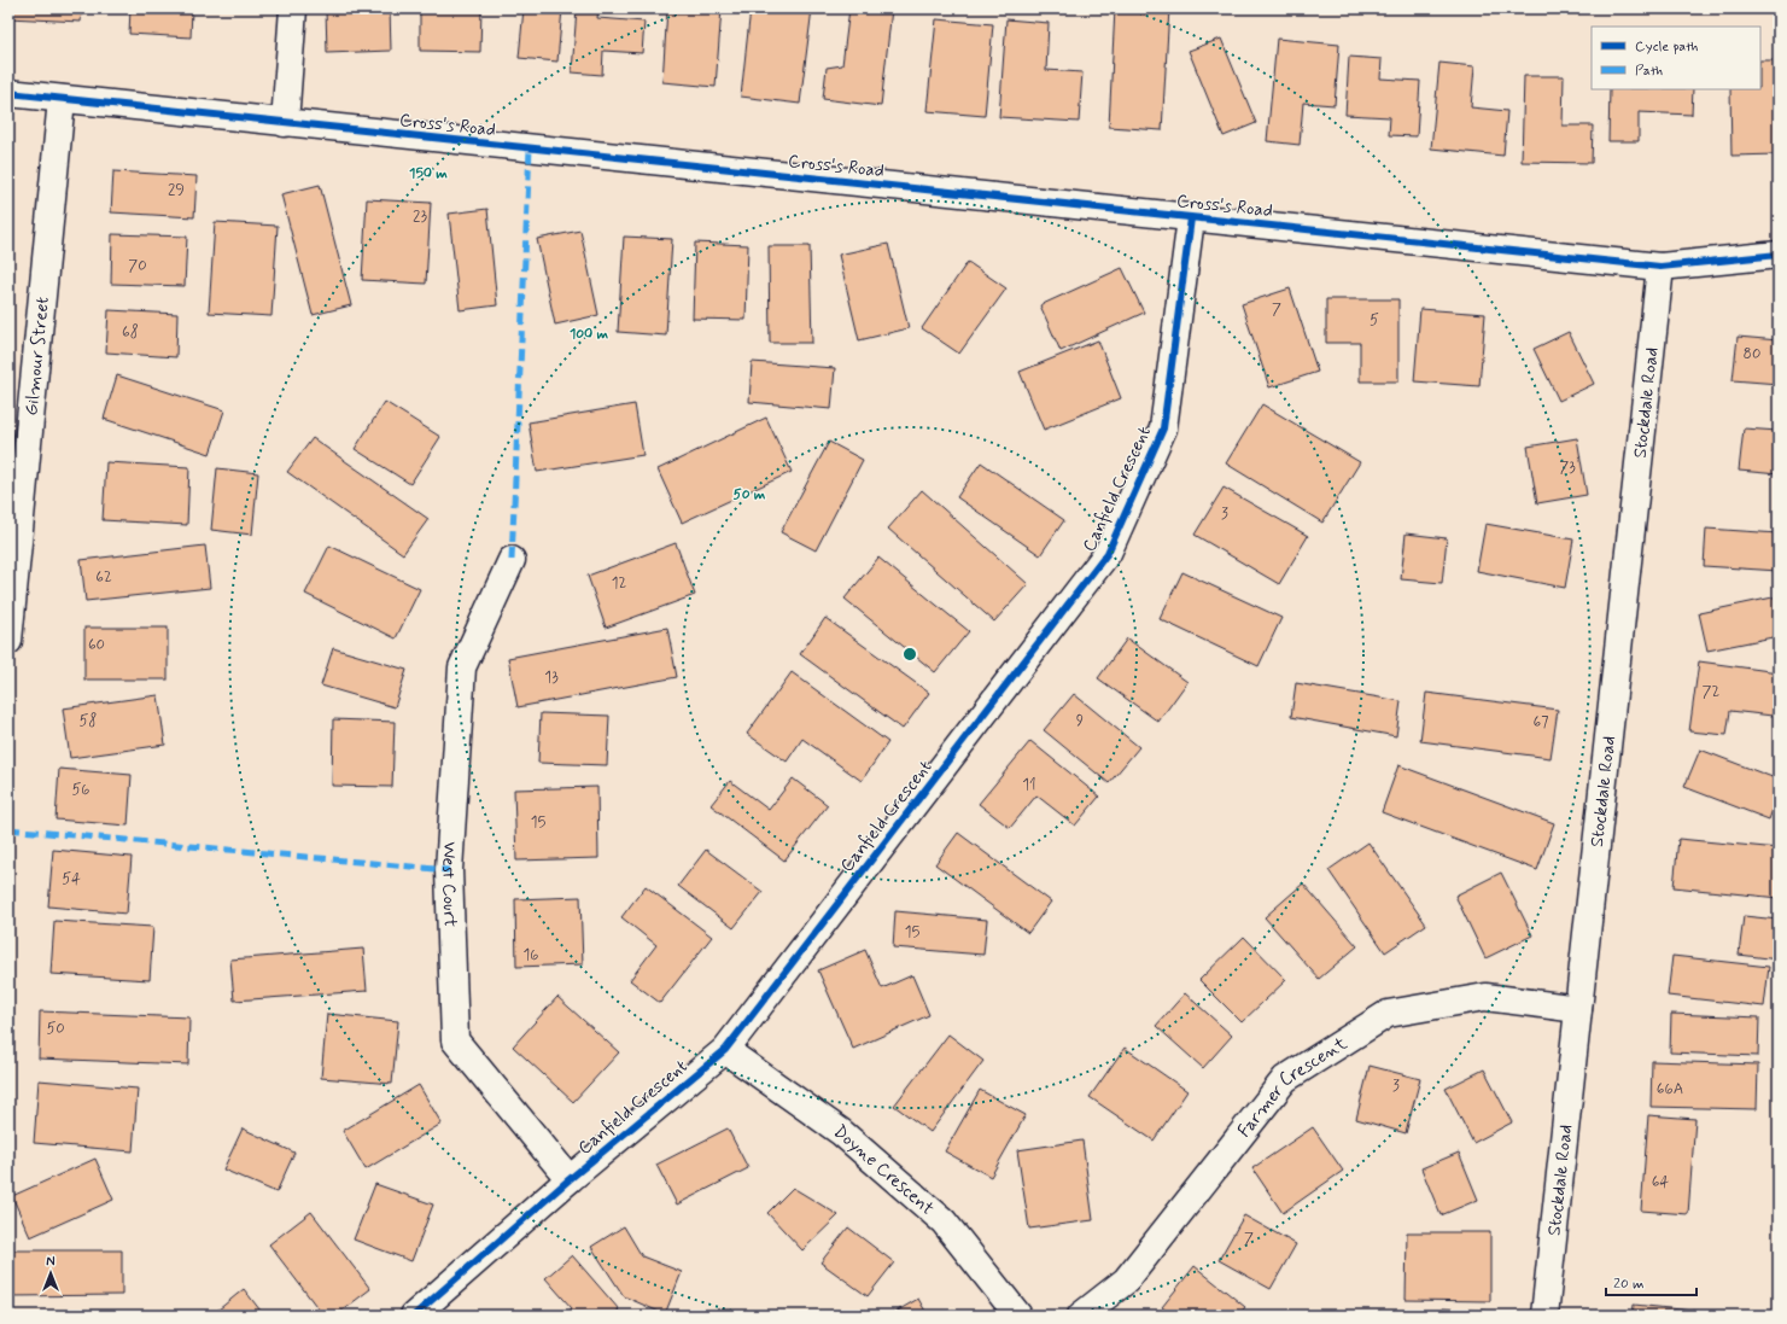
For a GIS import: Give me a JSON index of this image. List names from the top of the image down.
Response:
{
  "streets": {
    "street": [
      "Cross's Road",
      "Gilmour Street",
      "Stockdale Road",
      "Canfield Crescent",
      "West Court",
      "Farmer Crescent",
      "Doyne Crescent"
    ]
  },
  "crossings": [
    ["Cross's Road", "Gilmour Street"],
    ["Cross's Road", "Stockdale Road"],
    ["Cross's Road", "Canfield Crescent"],
    ["Stockdale Road", "Farmer Crescent"],
    ["Canfield Crescent", "West Court"],
    ["Canfield Crescent", "Doyne Crescent"]
  ],
  "house_numbers": [
    "29",
    "23",
    "70",
    "7",
    "5",
    "68",
    "80",
    "73",
    "3",
    "62",
    "12",
    "60",
    "13",
    "72",
    "58",
    "9",
    "67",
    "11",
    "56",
    "15",
    "54",
    "15",
    "16",
    "50",
    "3",
    "66A",
    "64",
    "7"
  ],
  "legend": ["Cycle path", "Path"],
  "scale_bar": "20 m",
  "north": "top",
  "rings": ["150 m", "100 m", "50 m"]
}
